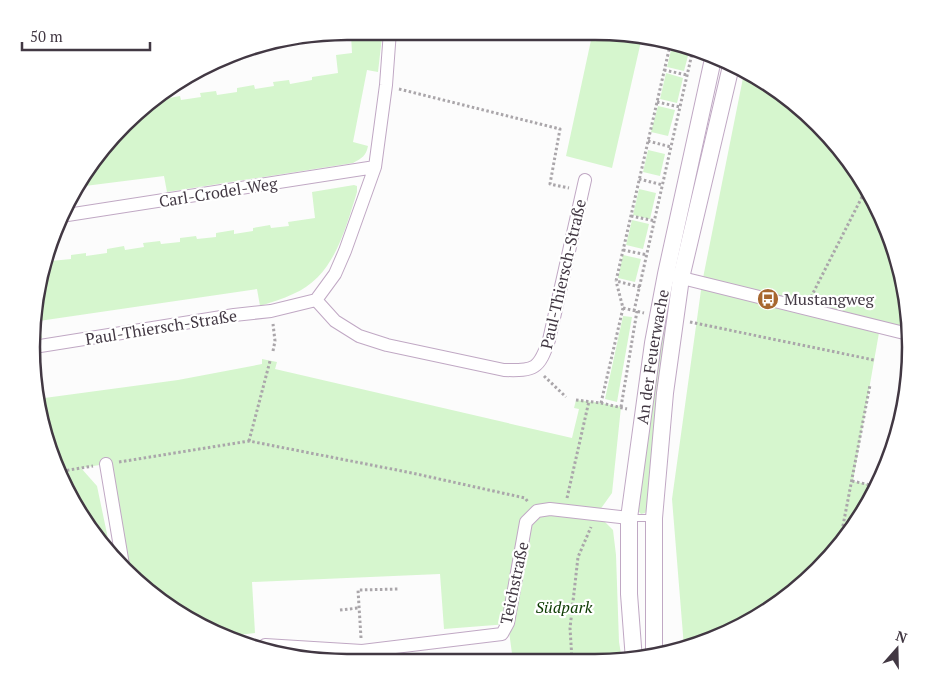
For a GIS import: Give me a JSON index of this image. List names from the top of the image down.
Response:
{
  "streets": {
    "street": [
      "Carl-Crodel-Weg",
      "Paul-Thiersch-Straße",
      "An der Feuerwache",
      "Teichstraße"
    ]
  },
  "parks": ["Südpark"],
  "places": {
    "bus stop": ["Mustangweg"]
  },
  "scale_bar": "50 m",
  "north": "top"
}
